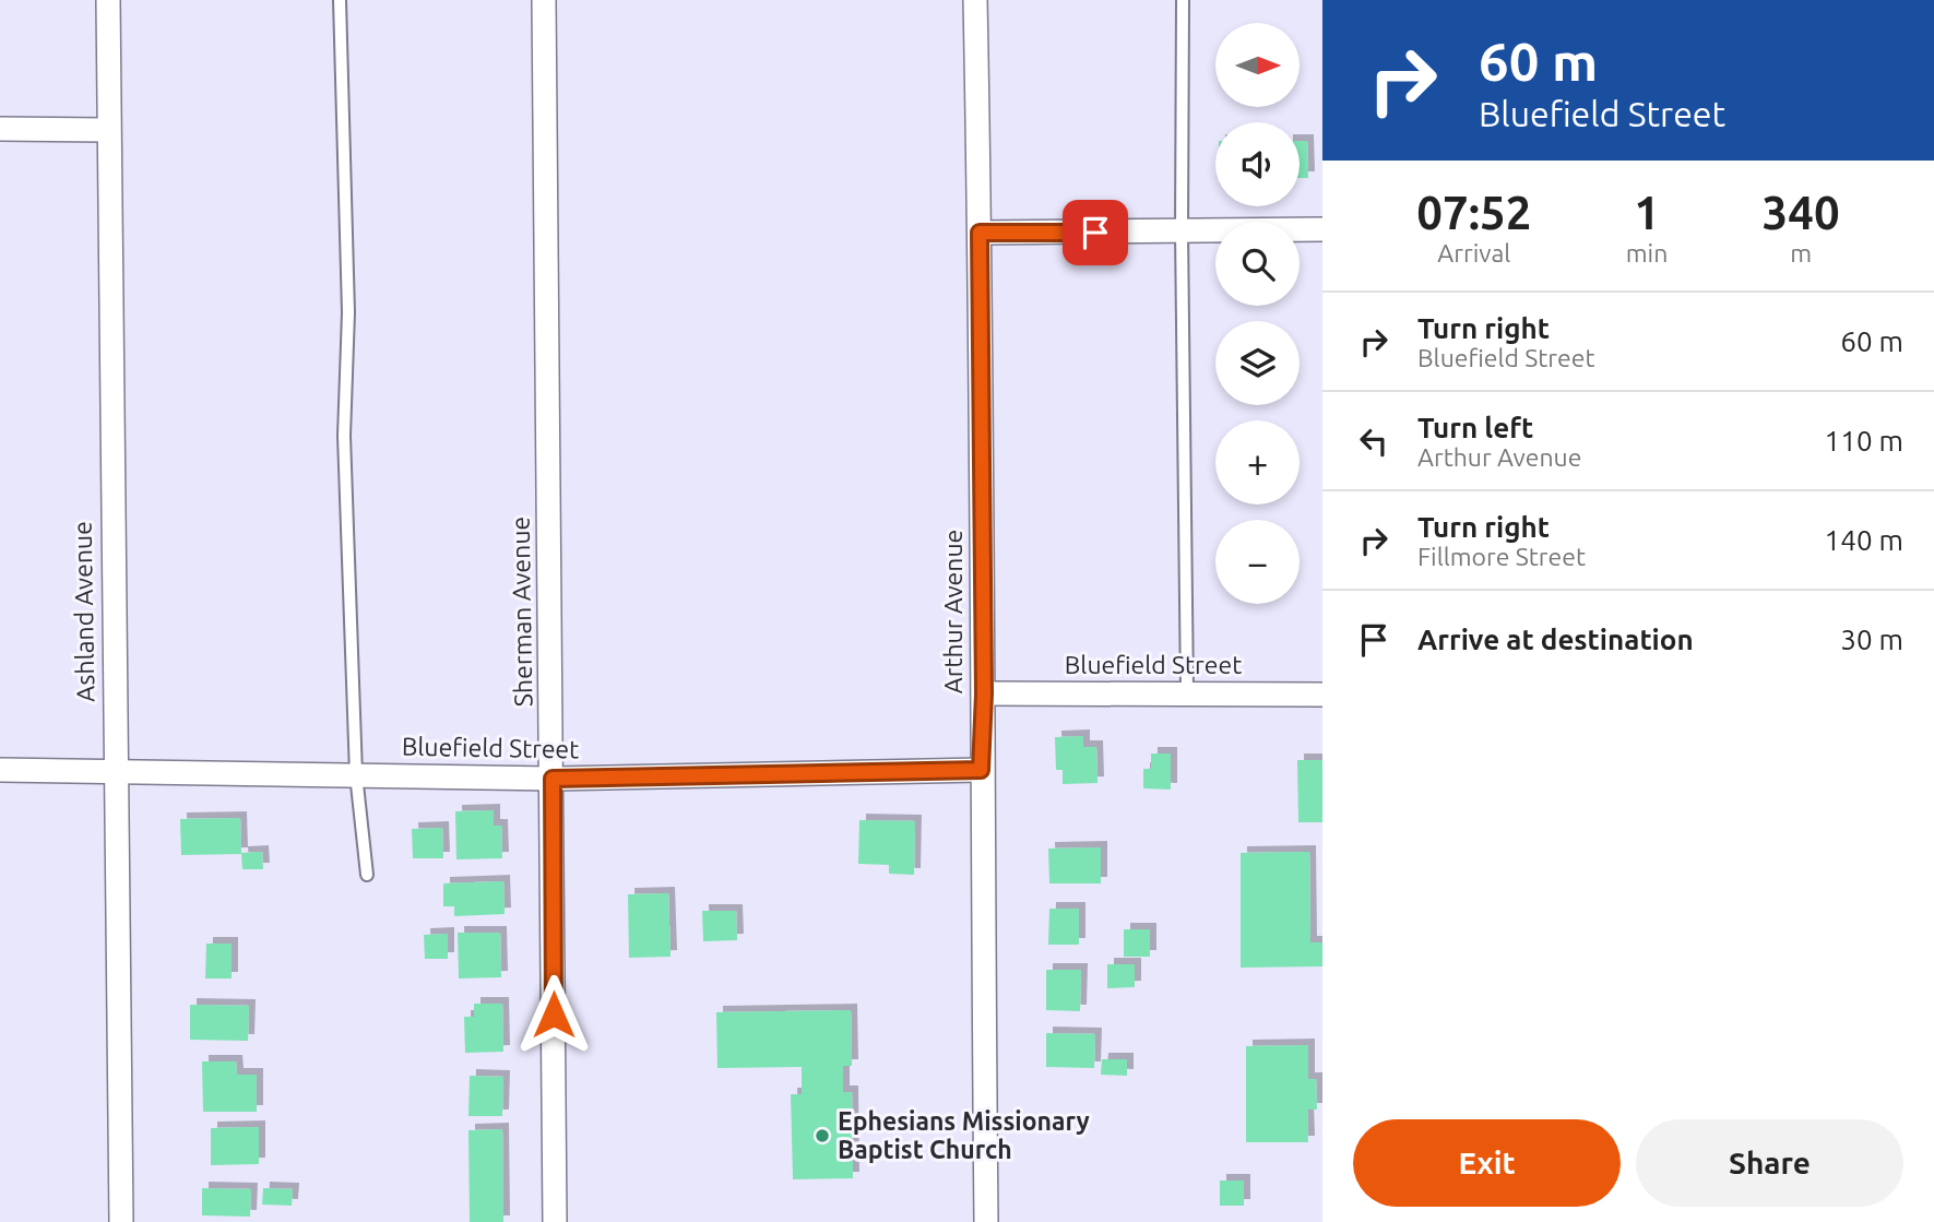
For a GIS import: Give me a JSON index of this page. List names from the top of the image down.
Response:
{
  "streets": {
    "street": [
      "Ashland Avenue",
      "Sherman Avenue",
      "Arthur Avenue",
      "Bluefield Street"
    ]
  },
  "crossings": [
    ["Ashland Avenue", "Bluefield Street"],
    ["Sherman Avenue", "Bluefield Street"],
    ["Arthur Avenue", "Bluefield Street"]
  ],
  "places": ["Ephesians Missionary Baptist Church"],
  "north": "right",
  "page": {
    "turn": ["60 m", "Bluefield Street"],
    "map_buttons": ["+", "−"],
    "eta": [
      "07:52",
      "Arrival",
      "1",
      "min",
      "340",
      "m"
    ],
    "list": [
      {
        "name": "Turn right",
        "note": "Bluefield Street",
        "value": "60 m"
      },
      {
        "name": "Turn left",
        "note": "Arthur Avenue",
        "value": "110 m"
      },
      {
        "name": "Turn right",
        "note": "Fillmore Street",
        "value": "140 m"
      },
      {
        "name": "Arrive at destination",
        "value": "30 m"
      }
    ],
    "buttons": ["Exit", "Share"]
  }
}
